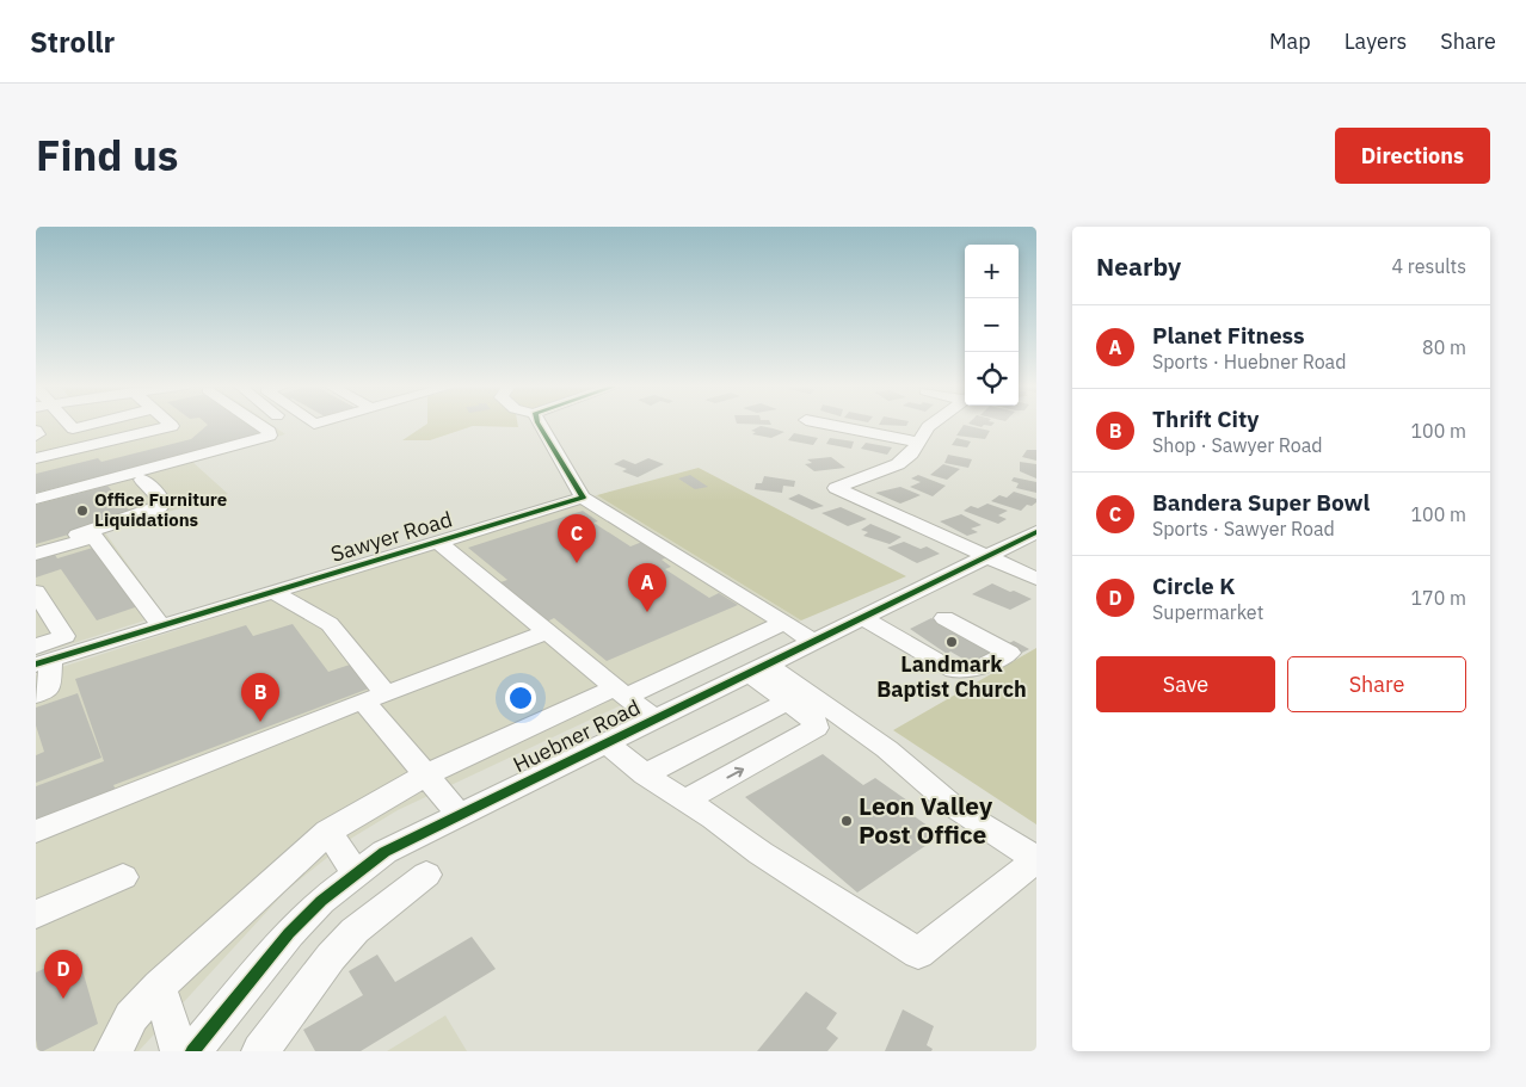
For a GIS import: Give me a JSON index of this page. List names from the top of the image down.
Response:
{
  "streets": {
    "street": ["Sawyer Road", "Huebner Road"]
  },
  "places": ["Office Furniture Liquidations", "Landmark Baptist Church", "Leon Valley Post Office"],
  "page": {
    "header": "Strollr",
    "nav": ["Map", "Layers", "Share"],
    "title": "Find us",
    "buttons": [
      "Directions",
      ["Save", "Share"]
    ],
    "heading": ["Nearby", "4 results"],
    "map_buttons": ["+", "−"],
    "list": [
      {
        "mark": "A",
        "name": "Planet Fitness",
        "note": "Sports · Huebner Road",
        "value": "80 m"
      },
      {
        "mark": "B",
        "name": "Thrift City",
        "note": "Shop · Sawyer Road",
        "value": "100 m"
      },
      {
        "mark": "C",
        "name": "Bandera Super Bowl",
        "note": "Sports · Sawyer Road",
        "value": "100 m"
      },
      {
        "mark": "D",
        "name": "Circle K",
        "note": "Supermarket",
        "value": "170 m"
      }
    ],
    "pins": [
      "C",
      "A",
      "B",
      "D"
    ]
  }
}
